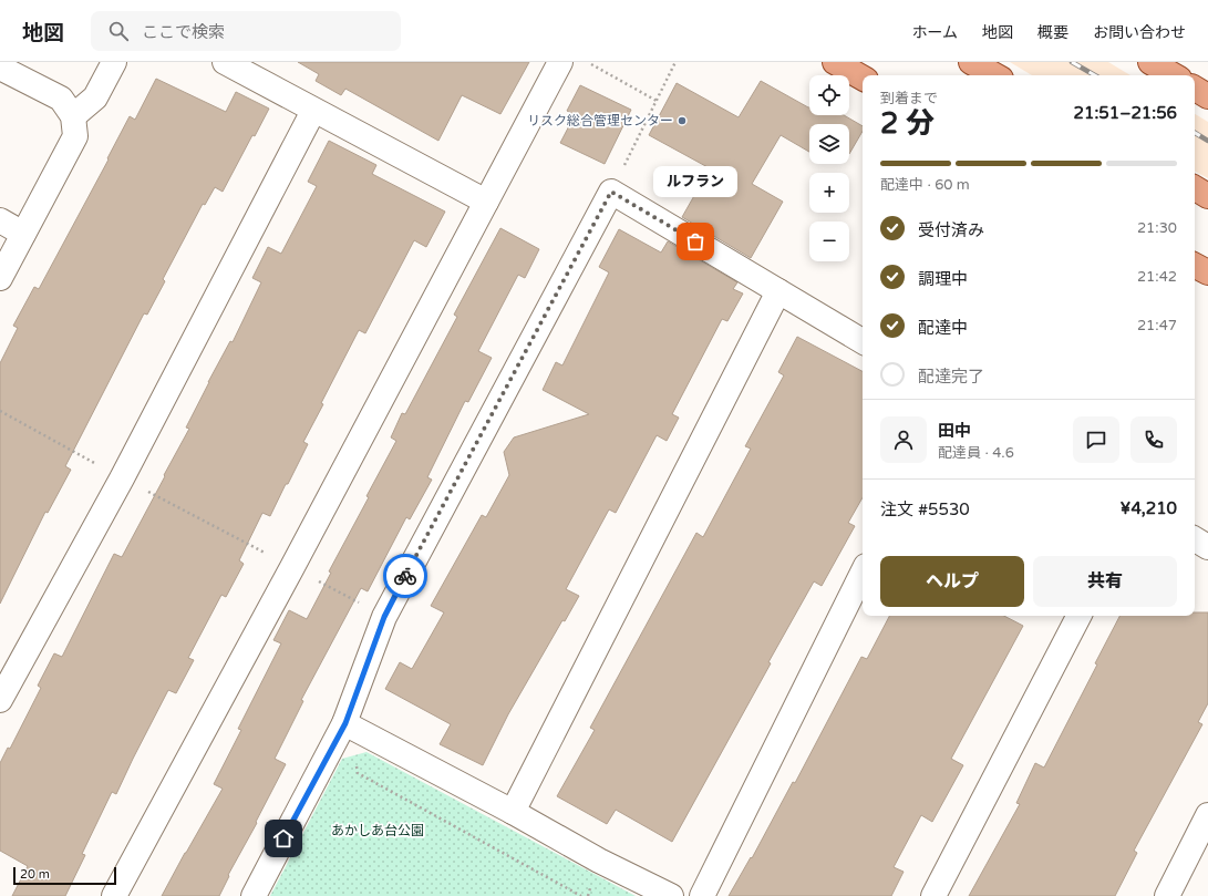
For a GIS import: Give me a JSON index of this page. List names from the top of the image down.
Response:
{
  "parks": ["あかしあ台公園"],
  "places": ["リスク総合管理センター", "ルフラン"],
  "scale_bar": "20 m",
  "page": {
    "header": "地図",
    "search": "ここで検索",
    "nav": [
      "ホーム",
      "地図",
      "概要",
      "お問い合わせ"
    ],
    "map_buttons": ["+", "−"],
    "heading": ["2 分", "到着まで", "21:51–21:56"],
    "panel": [
      "田中",
      "配達員 · 4.6",
      "注文 #5530",
      "¥4,210"
    ],
    "bar": "配達中 · 60 m",
    "bubble": "ルフラン",
    "list": [
      ["受付済み", "21:30"],
      ["調理中", "21:42"],
      ["配達中", "21:47"],
      "配達完了"
    ],
    "buttons": ["ヘルプ", "共有"],
    "scale": "20 m"
  }
}
